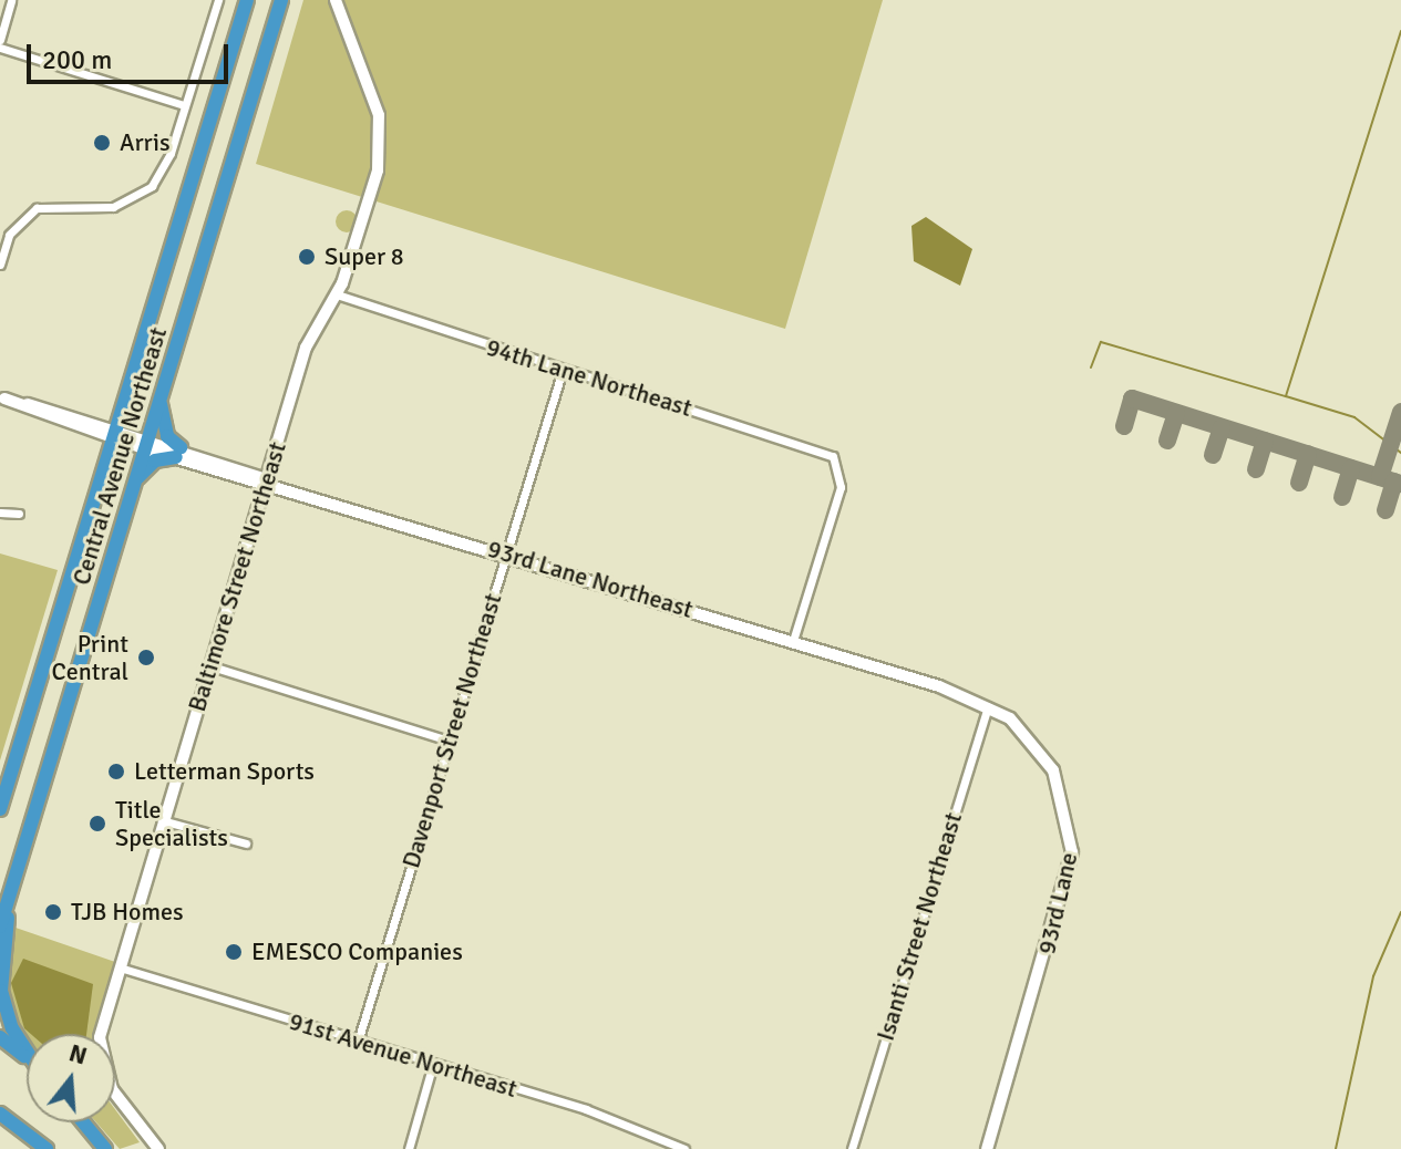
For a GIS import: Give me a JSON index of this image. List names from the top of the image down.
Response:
{
  "streets": {
    "highway": ["Central Avenue Northeast"],
    "street": [
      "94th Lane Northeast",
      "Baltimore Street Northeast",
      "93rd Lane Northeast",
      "Davenport Street Northeast",
      "93rd Lane",
      "Isanti Street Northeast",
      "91st Avenue Northeast"
    ]
  },
  "crossings": [
    ["94th Lane Northeast", "Baltimore Street Northeast"],
    ["94th Lane Northeast", "93rd Lane Northeast"],
    ["94th Lane Northeast", "Davenport Street Northeast"],
    ["Central Avenue Northeast", "93rd Lane Northeast"],
    ["Baltimore Street Northeast", "93rd Lane Northeast"],
    ["Baltimore Street Northeast", "91st Avenue Northeast"],
    ["93rd Lane Northeast", "Davenport Street Northeast"],
    ["93rd Lane Northeast", "93rd Lane"],
    ["Davenport Street Northeast", "91st Avenue Northeast"],
    ["93rd Lane", "Isanti Street Northeast"]
  ],
  "places": [
    "Arris",
    "Super 8",
    "Print Central",
    "Letterman Sports",
    "Title Specialists",
    "TJB Homes",
    "EMESCO Companies"
  ],
  "scale_bar": "200 m",
  "north": "top"
}
